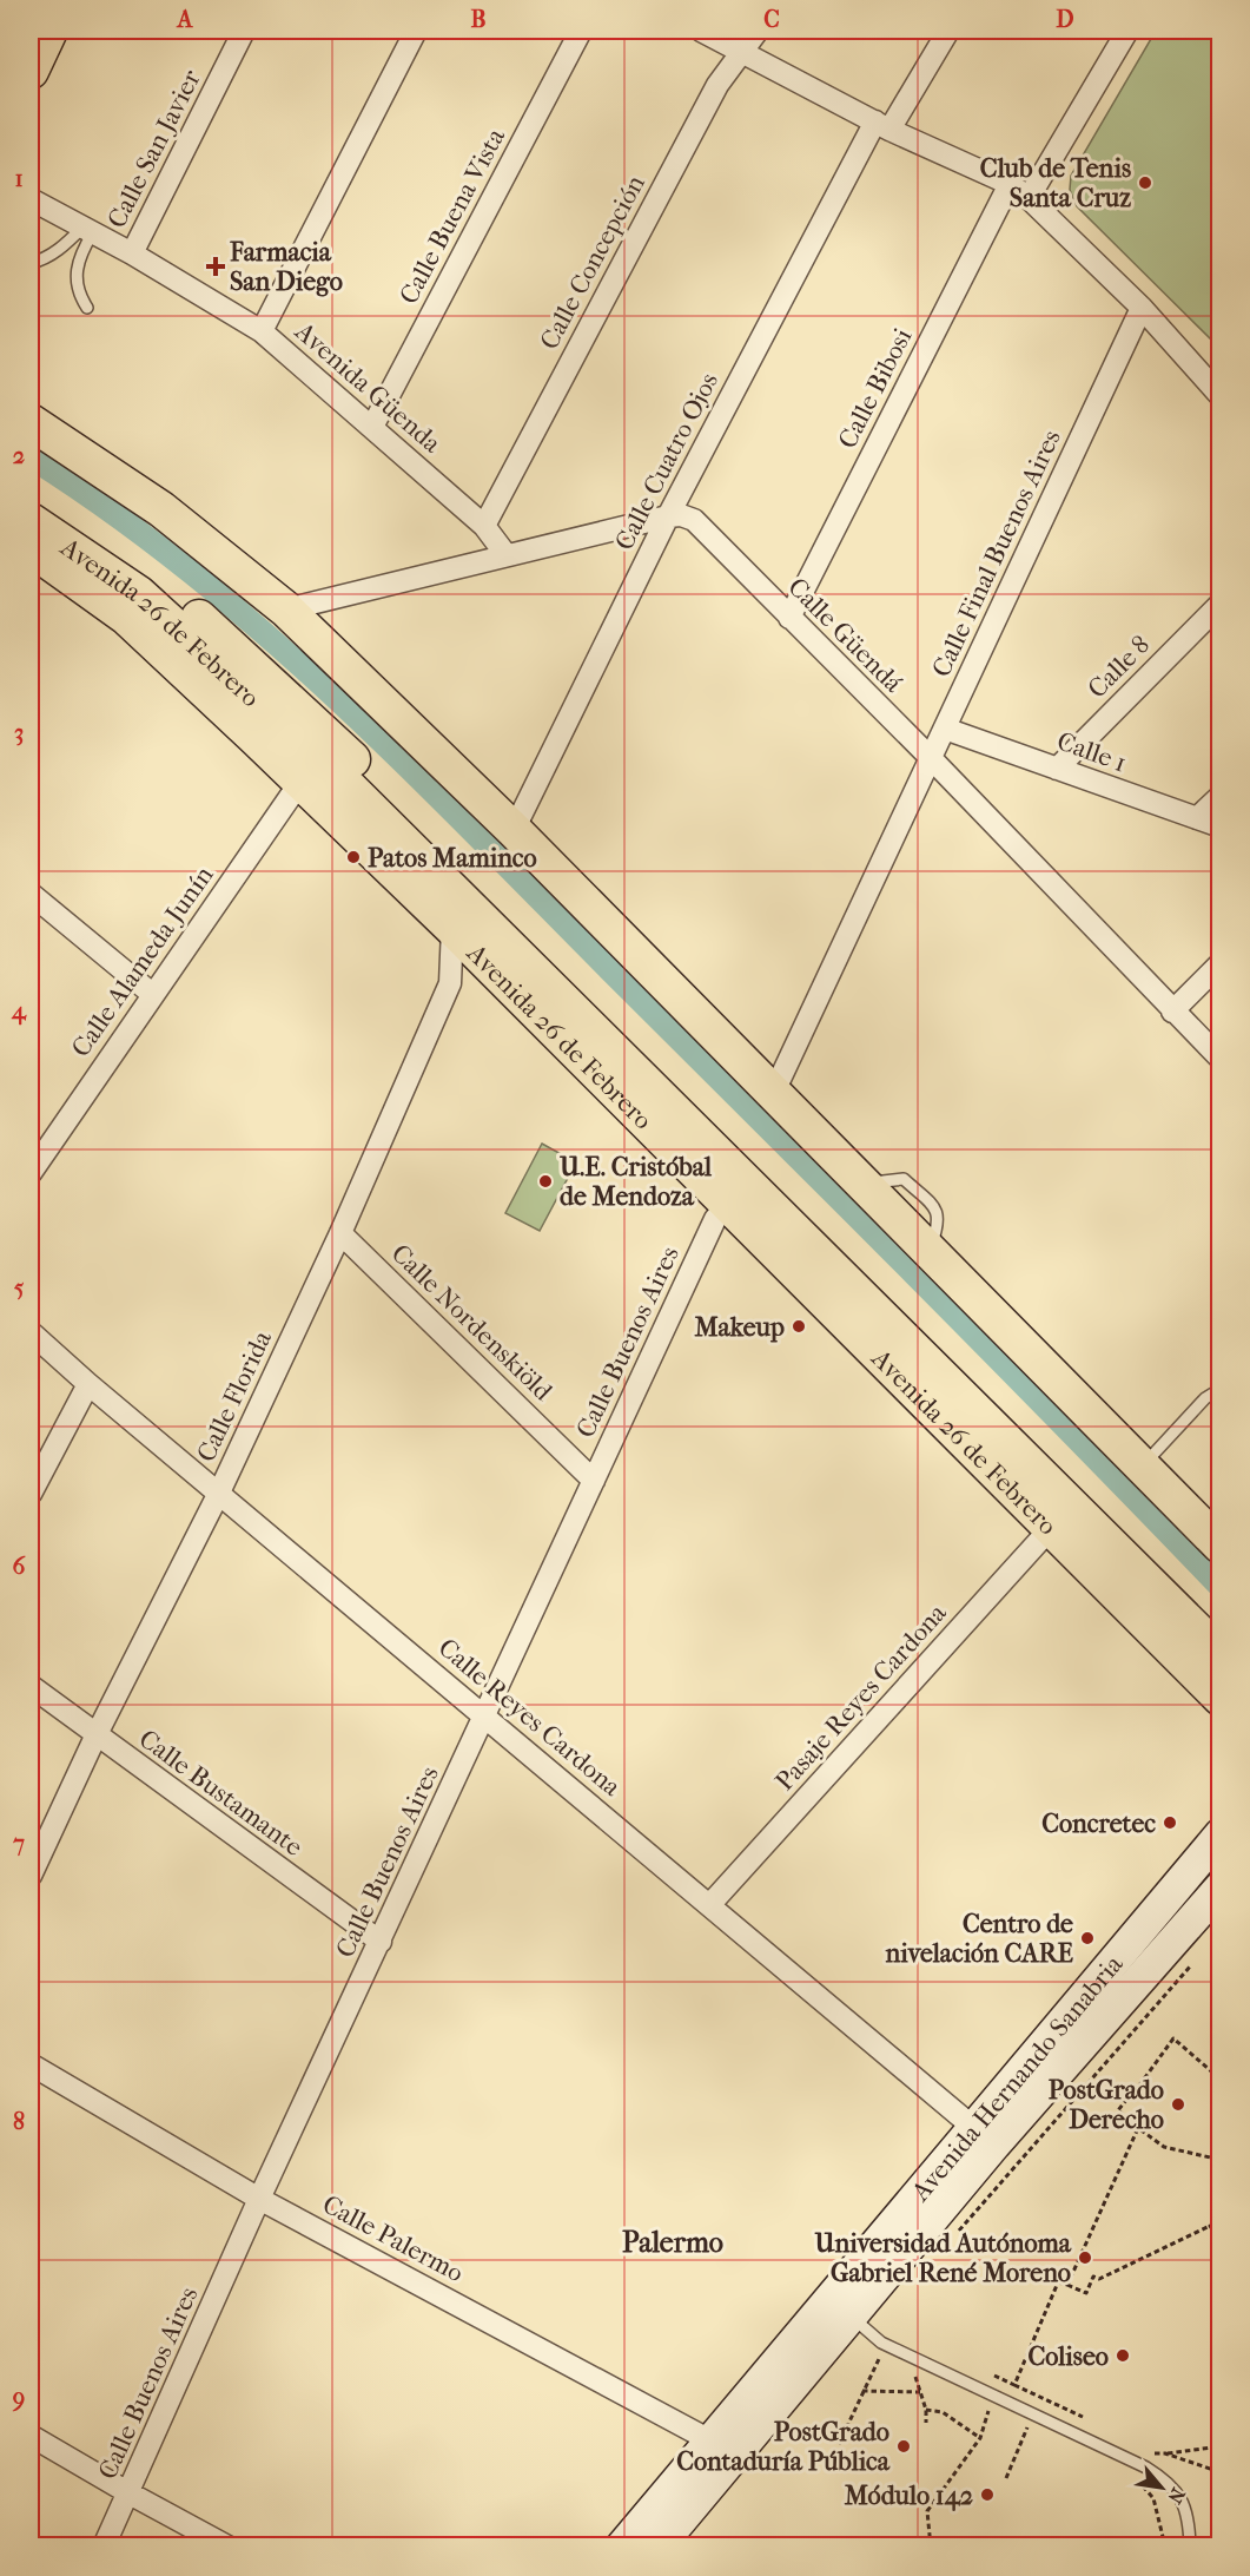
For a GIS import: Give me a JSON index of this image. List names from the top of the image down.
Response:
{
  "streets": {
    "main road": ["Avenida 26 de Febrero"],
    "street": [
      "Calle San Javier",
      "Calle Buena Vista",
      "Calle Concepción",
      "Avenida Güenda",
      "Calle Bibosi",
      "Calle Cuatro Ojos",
      "Calle Final Buenos Aires",
      "Calle Güendá",
      "Calle 8",
      "Calle 1",
      "Calle Alameda Junín",
      "Calle Nordenskiöld",
      "Calle Buenos Aires",
      "Calle Florida",
      "Pasaje Reyes Cardona",
      "Calle Reyes Cardona",
      "Calle Bustamante",
      "Avenida Hernando Sanabria",
      "Calle Palermo"
    ]
  },
  "crossings": [
    ["Calle San Javier", "Avenida Güenda"],
    ["Calle Buena Vista", "Avenida Güenda"],
    ["Calle Concepción", "Avenida Güenda"],
    ["Avenida Güenda", "Calle Güendá"],
    ["Calle Bibosi", "Calle Güendá"],
    ["Calle Cuatro Ojos", "Calle Güendá"],
    ["Calle Final Buenos Aires", "Calle Güendá"],
    ["Calle Final Buenos Aires", "Calle 1"],
    ["Avenida 26 de Febrero", "Calle Alameda Junín"],
    ["Avenida 26 de Febrero", "Calle Buenos Aires"],
    ["Avenida 26 de Febrero", "Calle Florida"],
    ["Avenida 26 de Febrero", "Pasaje Reyes Cardona"],
    ["Calle 8", "Calle 1"],
    ["Calle Nordenskiöld", "Calle Buenos Aires"],
    ["Calle Nordenskiöld", "Calle Florida"],
    ["Calle Buenos Aires", "Calle Reyes Cardona"],
    ["Calle Buenos Aires", "Calle Bustamante"],
    ["Calle Buenos Aires", "Calle Palermo"],
    ["Calle Florida", "Calle Reyes Cardona"],
    ["Calle Florida", "Calle Bustamante"],
    ["Pasaje Reyes Cardona", "Calle Reyes Cardona"],
    ["Calle Reyes Cardona", "Avenida Hernando Sanabria"],
    ["Avenida Hernando Sanabria", "Calle Palermo"]
  ],
  "districts": ["Palermo"],
  "places": {
    "other": [
      "Club de Tenis Santa Cruz",
      "Patos Maminco",
      "U.E. Cristóbal de Mendoza",
      "Makeup",
      "Concretec",
      "Centro de nivelación CARE",
      "PostGrado Derecho",
      "Universidad Autónoma Gabriel René Moreno",
      "Coliseo",
      "PostGrado Contaduría Pública",
      "Módulo 142"
    ],
    "health": ["Farmacia San Diego"]
  },
  "north": "bottom right",
  "grid": {
    "columns": [
      "A",
      "B",
      "C",
      "D"
    ],
    "rows": [
      "1",
      "2",
      "3",
      "4",
      "5",
      "6",
      "7",
      "8",
      "9"
    ]
  }
}
